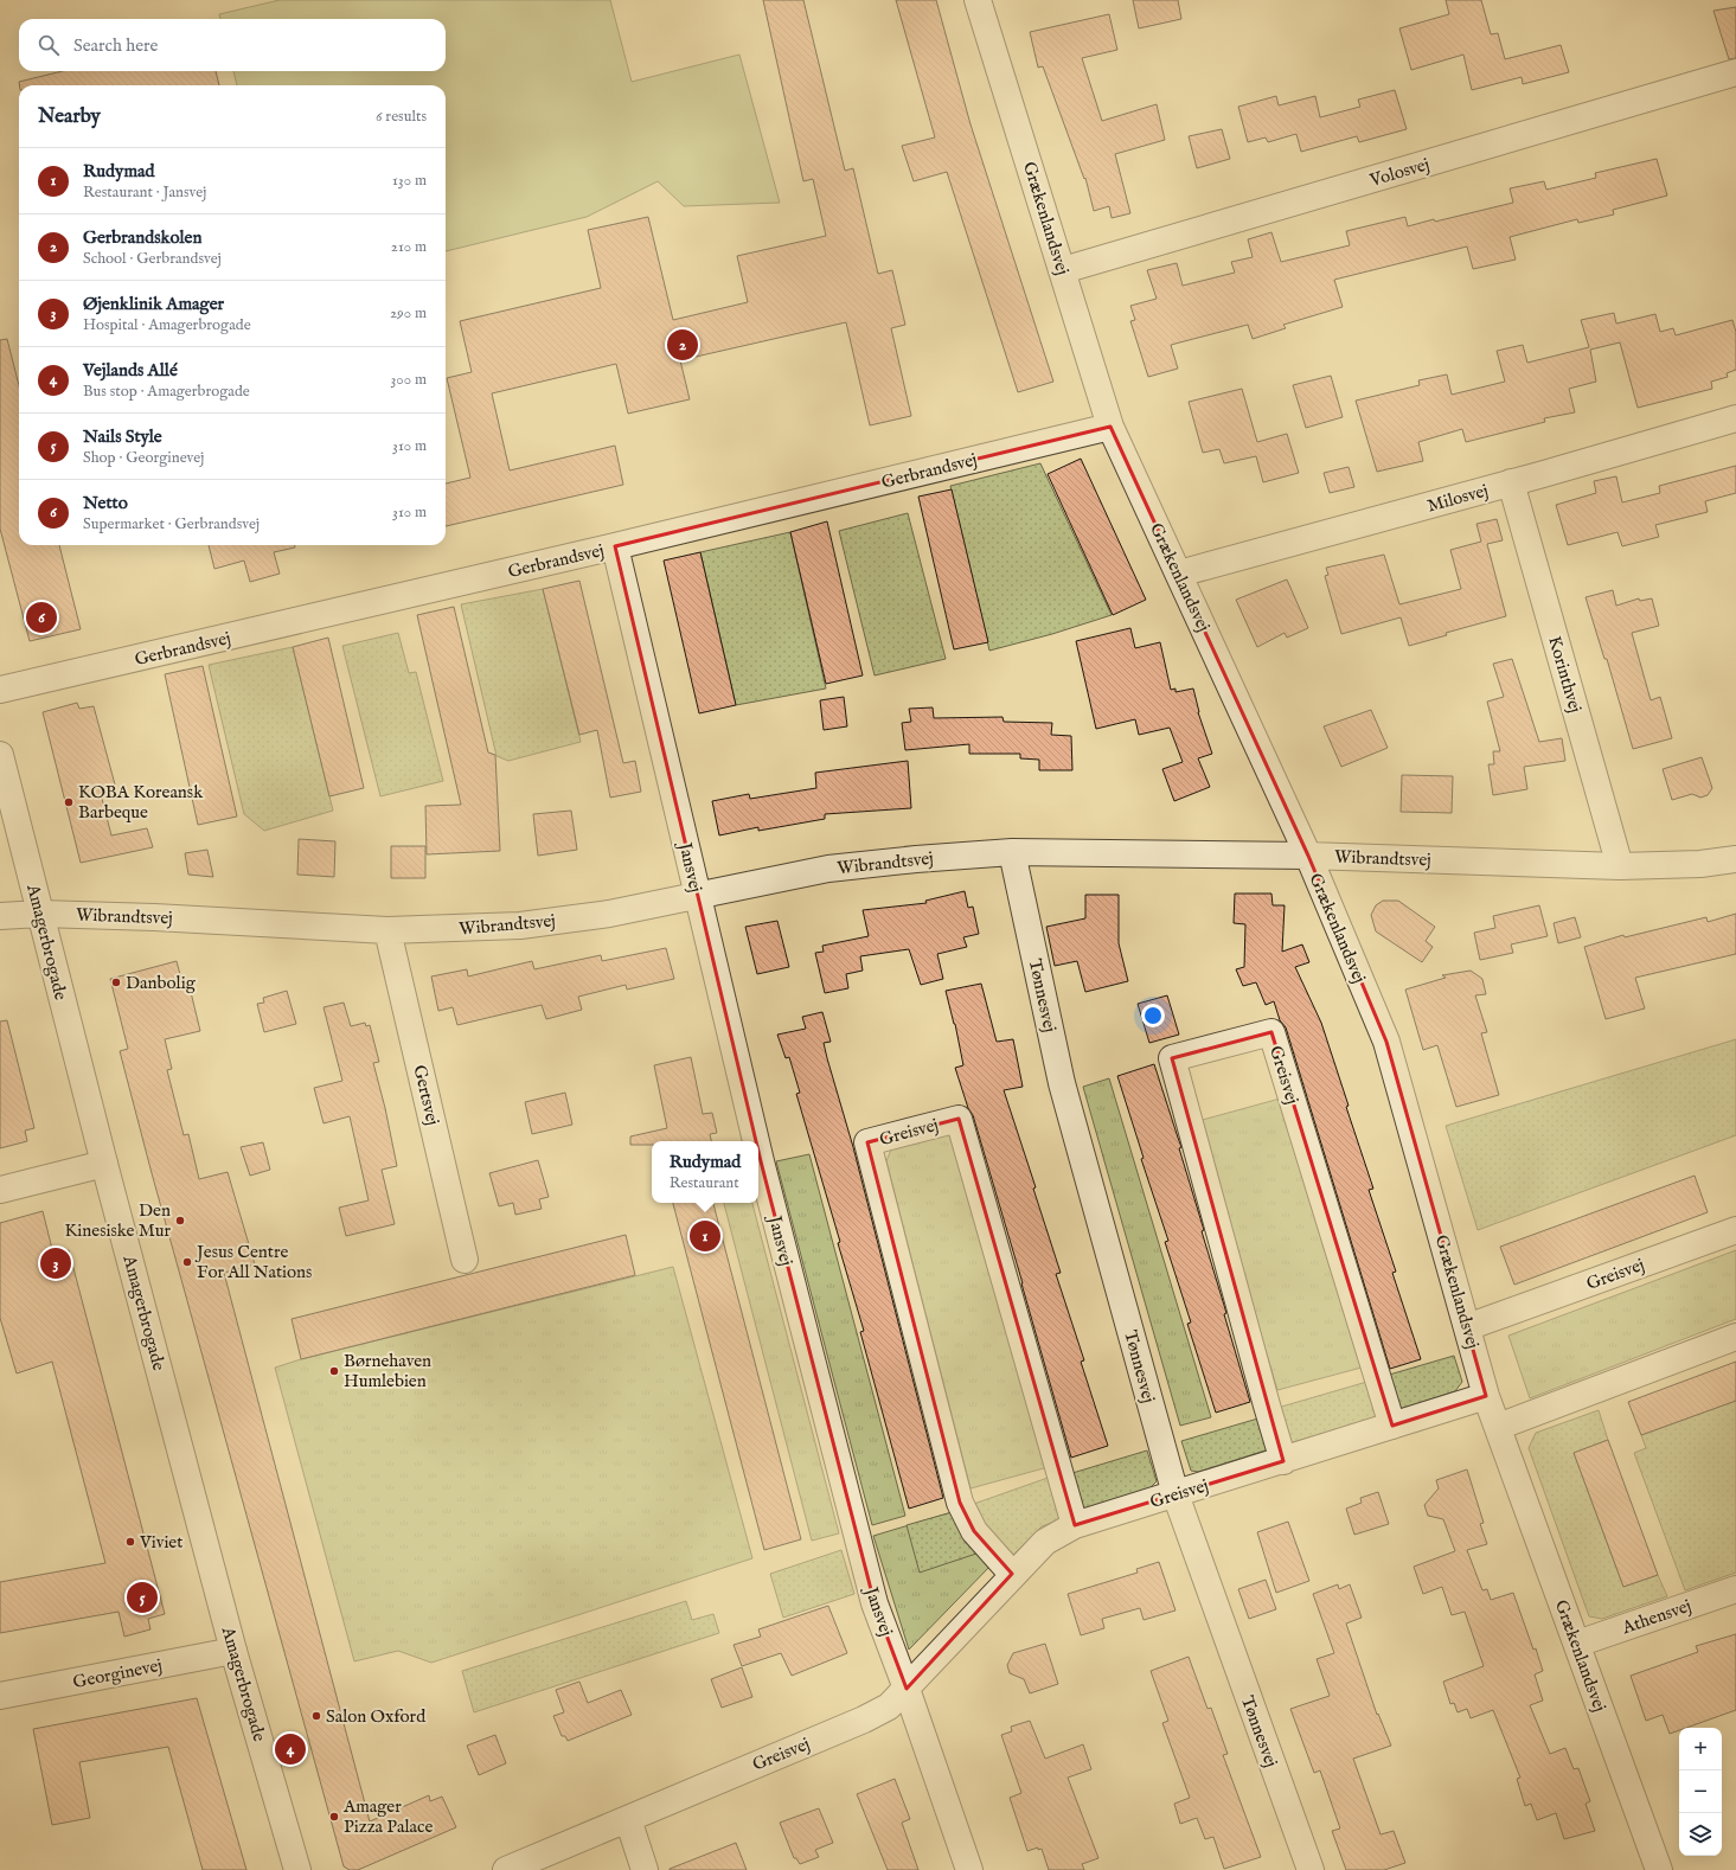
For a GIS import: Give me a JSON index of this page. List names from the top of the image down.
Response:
{
  "streets": {
    "street": [
      "Volosvej",
      "Grækenlandsvej",
      "Gerbrandsvej",
      "Milosvej",
      "Korinthvej",
      "Wibrandtsvej",
      "Jansvej",
      "Amagerbrogade",
      "Tønnesvej",
      "Greisvej",
      "Gertsvej",
      "Athensvej",
      "Georginevej"
    ]
  },
  "crossings": [
    ["Volosvej", "Grækenlandsvej"],
    ["Grækenlandsvej", "Gerbrandsvej"],
    ["Grækenlandsvej", "Milosvej"],
    ["Grækenlandsvej", "Wibrandtsvej"],
    ["Grækenlandsvej", "Greisvej"],
    ["Grækenlandsvej", "Athensvej"],
    ["Gerbrandsvej", "Jansvej"],
    ["Milosvej", "Korinthvej"],
    ["Korinthvej", "Wibrandtsvej"],
    ["Wibrandtsvej", "Jansvej"],
    ["Wibrandtsvej", "Amagerbrogade"],
    ["Wibrandtsvej", "Tønnesvej"],
    ["Wibrandtsvej", "Gertsvej"],
    ["Jansvej", "Greisvej"],
    ["Amagerbrogade", "Georginevej"],
    ["Tønnesvej", "Greisvej"]
  ],
  "places": [
    "KOBA Koreansk Barbeque",
    "Danbolig",
    "Den Kinesiske Mur",
    "Jesus Centre For All Nations",
    "Børnehaven Humlebien",
    "Viviet",
    "Salon Oxford",
    "Amager Pizza Palace"
  ],
  "page": {
    "search": "Search here",
    "heading": ["Nearby", "6 results"],
    "list": [
      {
        "mark": "1",
        "name": "Rudymad",
        "note": "Restaurant · Jansvej",
        "value": "130 m"
      },
      {
        "mark": "2",
        "name": "Gerbrandskolen",
        "note": "School · Gerbrandsvej",
        "value": "210 m"
      },
      {
        "mark": "3",
        "name": "Øjenklinik Amager",
        "note": "Hospital · Amagerbrogade",
        "value": "290 m"
      },
      {
        "mark": "4",
        "name": "Vejlands Allé",
        "note": "Bus stop · Amagerbrogade",
        "value": "300 m"
      },
      {
        "mark": "5",
        "name": "Nails Style",
        "note": "Shop · Georginevej",
        "value": "310 m"
      },
      {
        "mark": "6",
        "name": "Netto",
        "note": "Supermarket · Gerbrandsvej",
        "value": "310 m"
      }
    ],
    "pins": [
      "2",
      "6",
      "1",
      "3",
      "5",
      "4"
    ],
    "popup": ["Rudymad", "Restaurant"],
    "map_buttons": ["+", "−"]
  }
}
